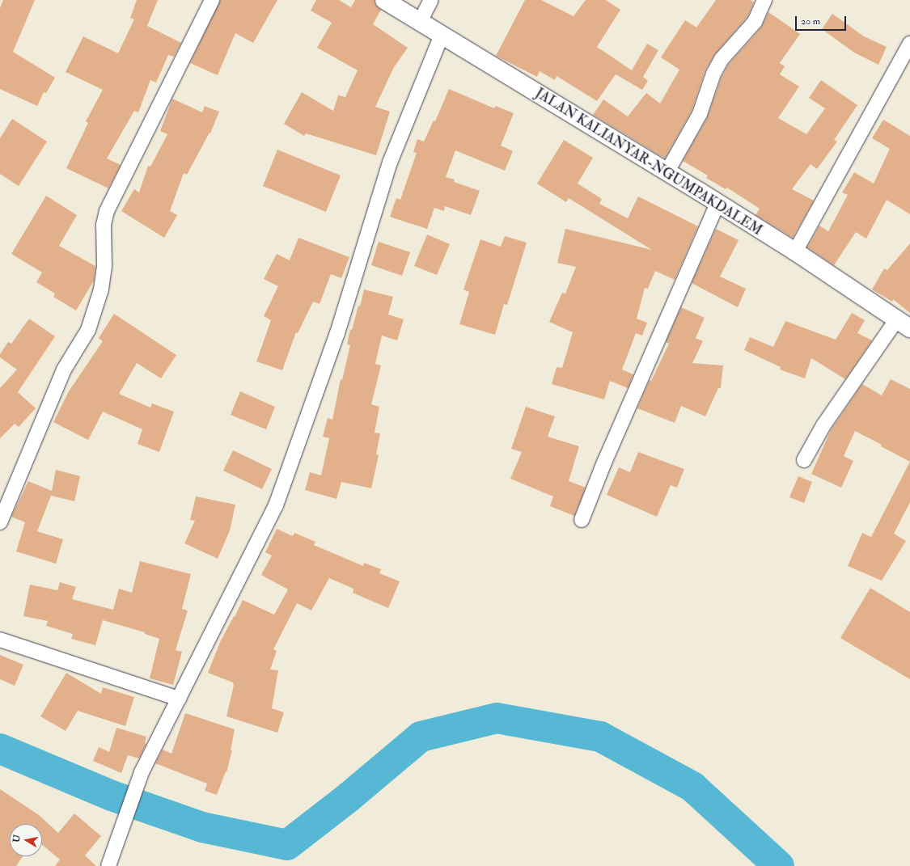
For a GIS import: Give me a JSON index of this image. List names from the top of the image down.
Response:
{
  "streets": {
    "street": ["JALAN KALIANYAR-NGUMPAKDALEM"]
  },
  "scale_bar": "20 m",
  "north": "left"
}
